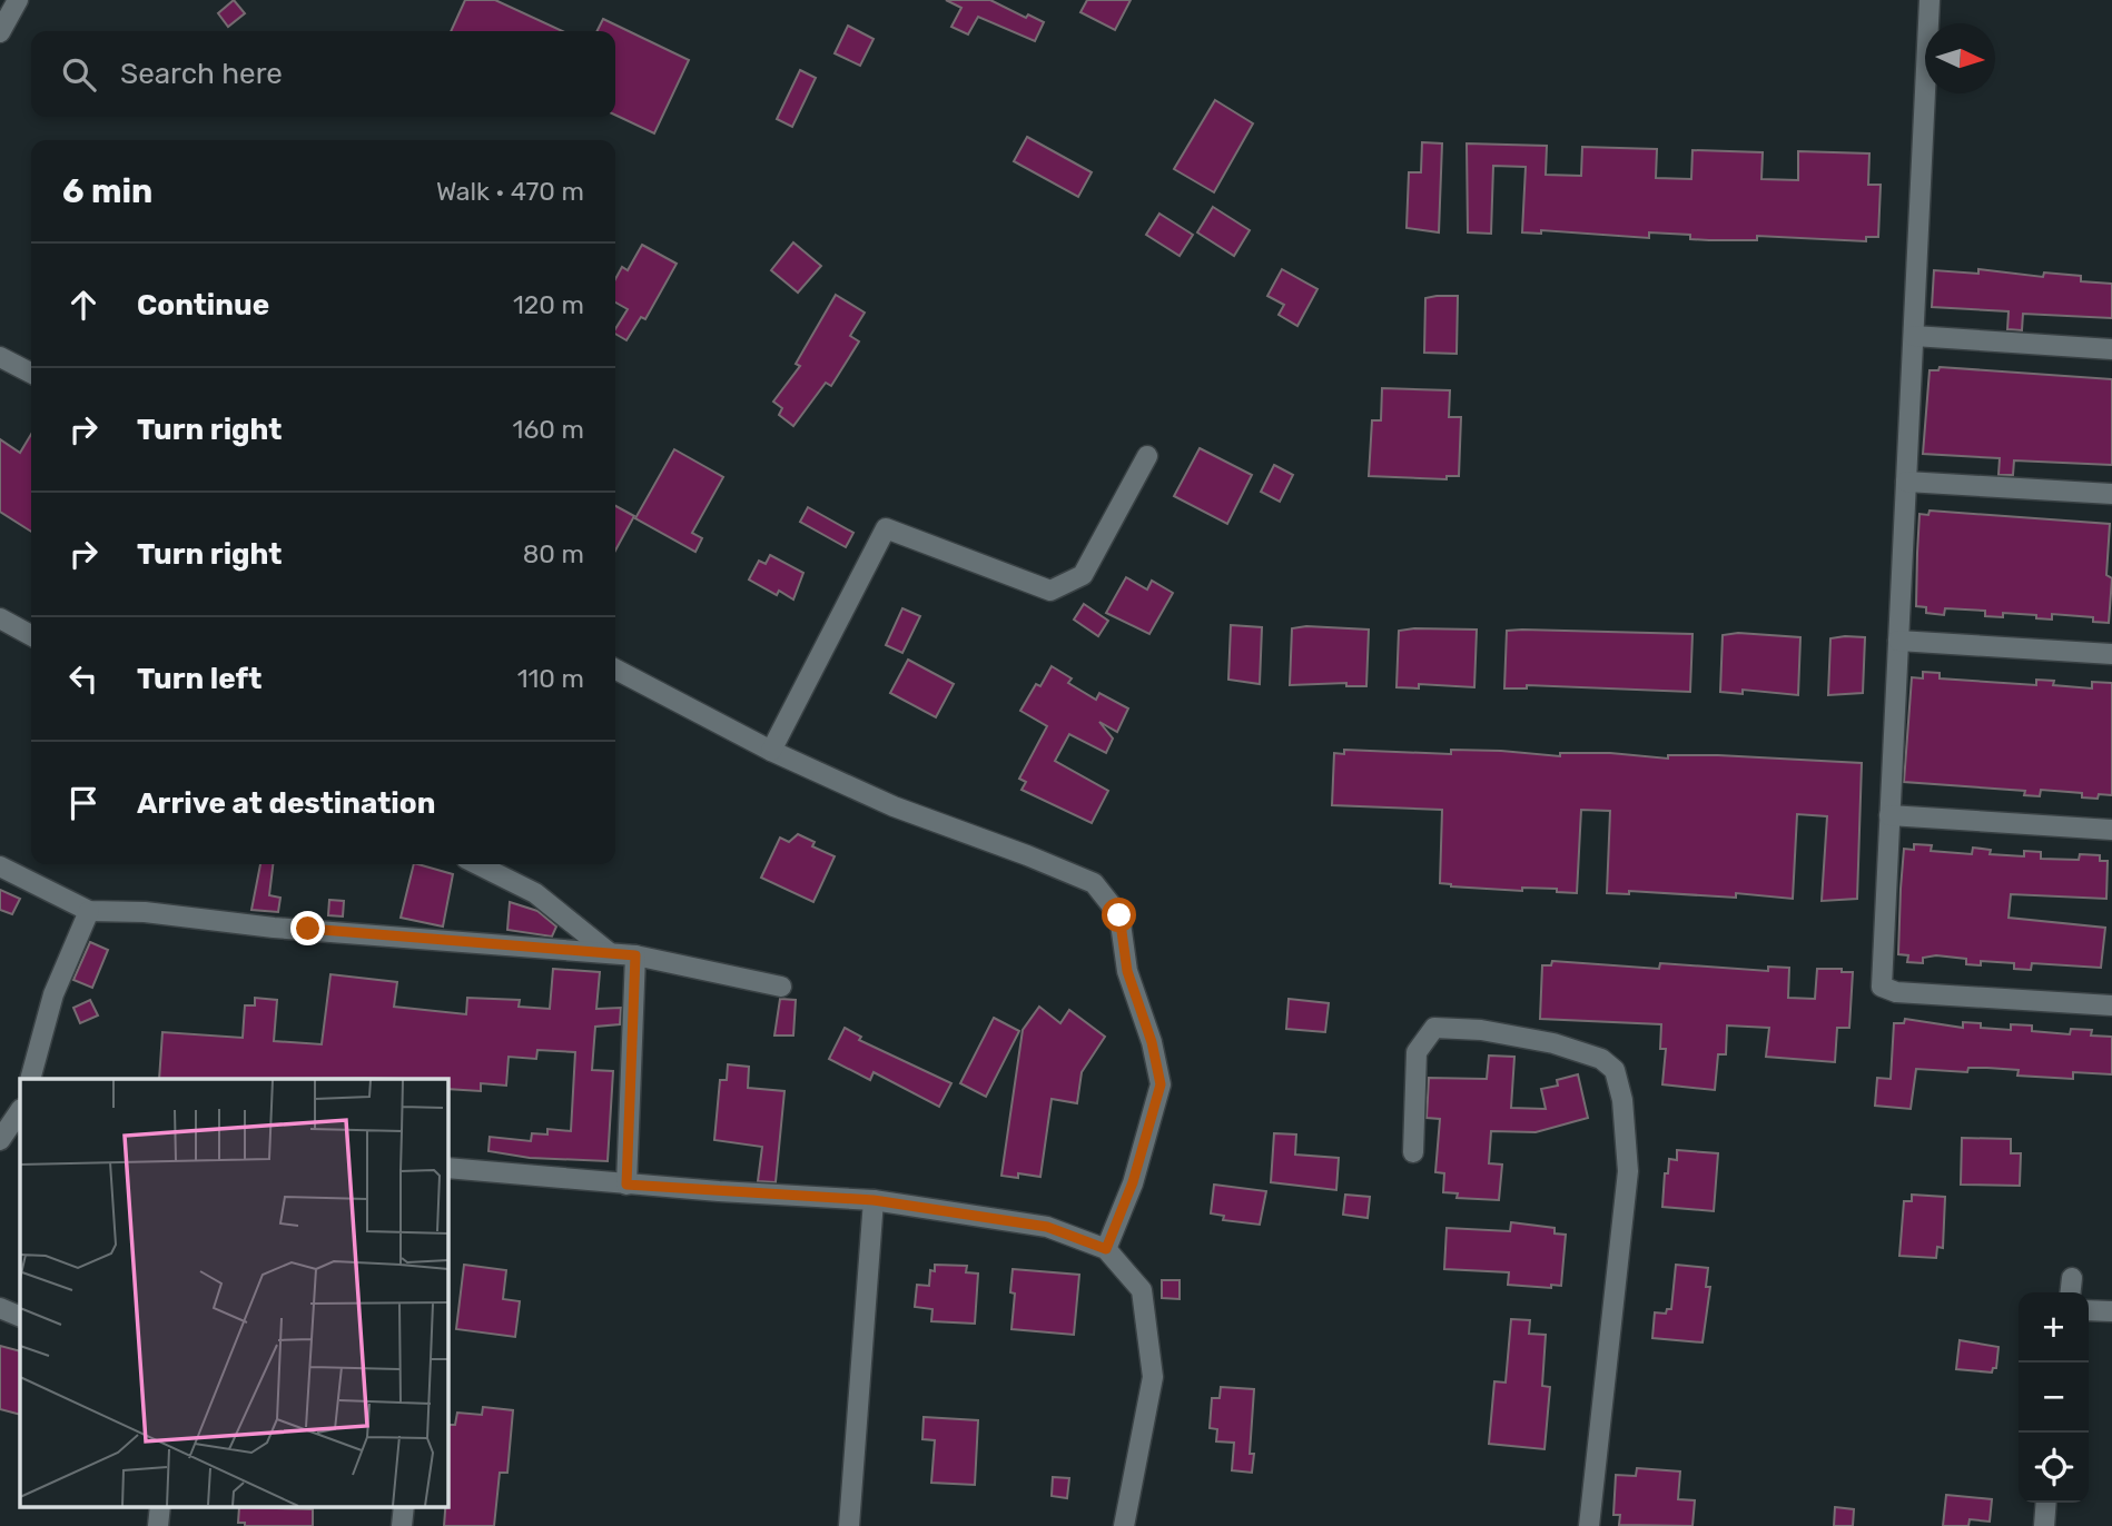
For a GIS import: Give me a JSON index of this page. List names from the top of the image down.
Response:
{
  "north": "right",
  "page": {
    "search": "Search here",
    "heading": ["6 min", "Walk · 470 m"],
    "list": [
      ["Continue", "120 m"],
      ["Turn right", "160 m"],
      ["Turn right", "80 m"],
      ["Turn left", "110 m"],
      "Arrive at destination"
    ],
    "map_buttons": ["+", "−"]
  }
}
